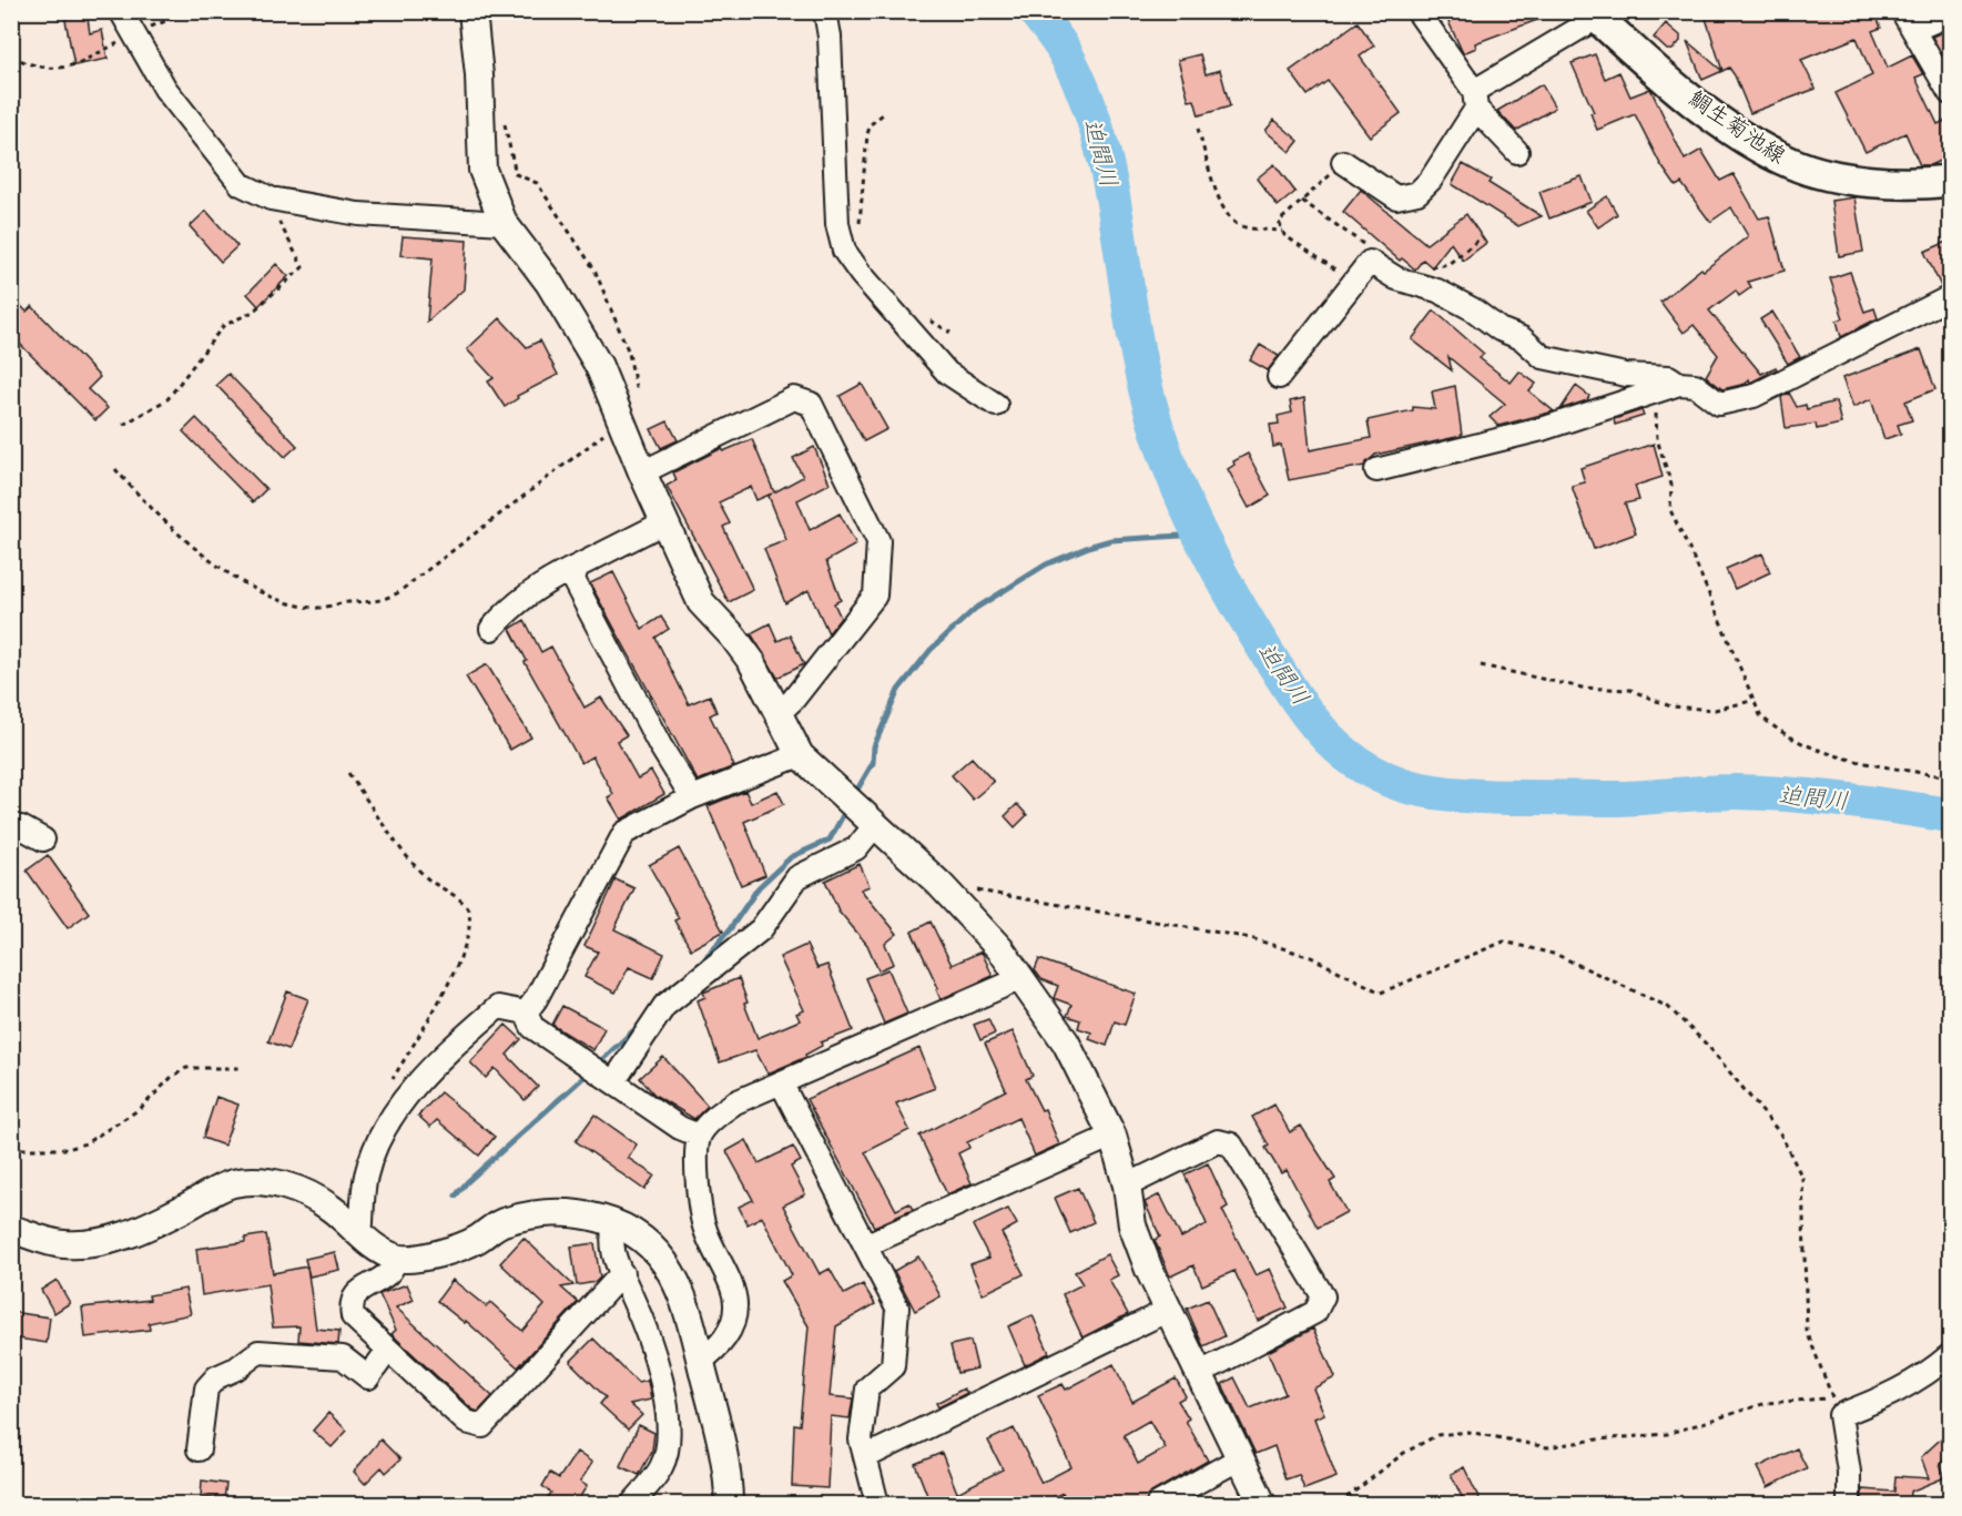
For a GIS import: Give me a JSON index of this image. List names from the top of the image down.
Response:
{
  "streets": {
    "main road": ["鯛生菊池線"]
  },
  "water": ["迫間川"]
}
